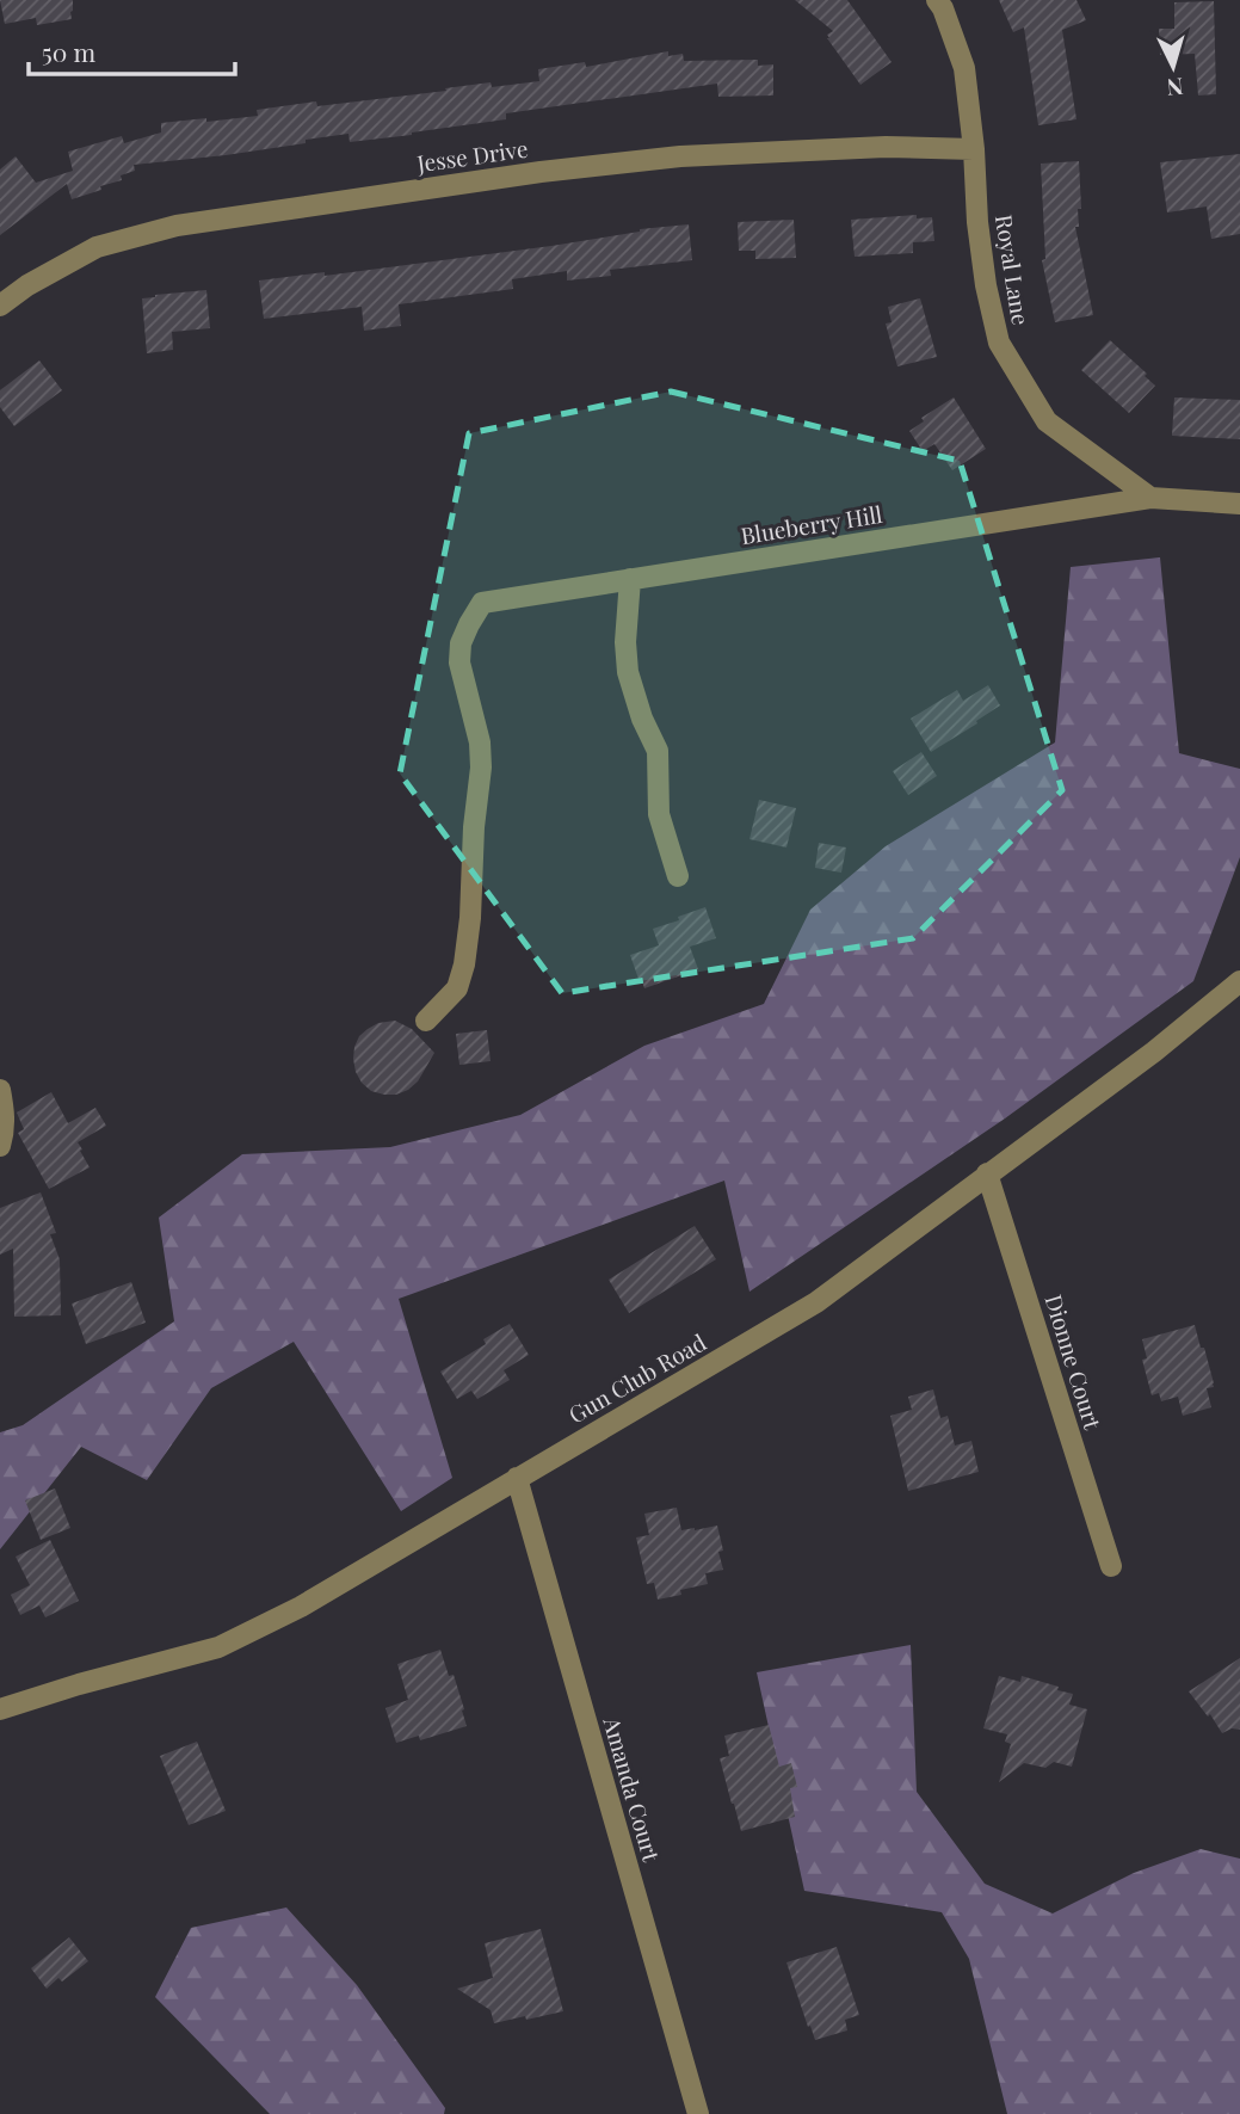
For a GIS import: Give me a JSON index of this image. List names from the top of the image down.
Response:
{
  "streets": {
    "street": [
      "Jesse Drive",
      "Royal Lane",
      "Blueberry Hill",
      "Dionne Court",
      "Gun Club Road",
      "Amanda Court"
    ]
  },
  "crossings": [
    ["Jesse Drive", "Royal Lane"],
    ["Royal Lane", "Blueberry Hill"],
    ["Dionne Court", "Gun Club Road"],
    ["Gun Club Road", "Amanda Court"]
  ],
  "scale_bar": "50 m",
  "north": "bottom"
}
